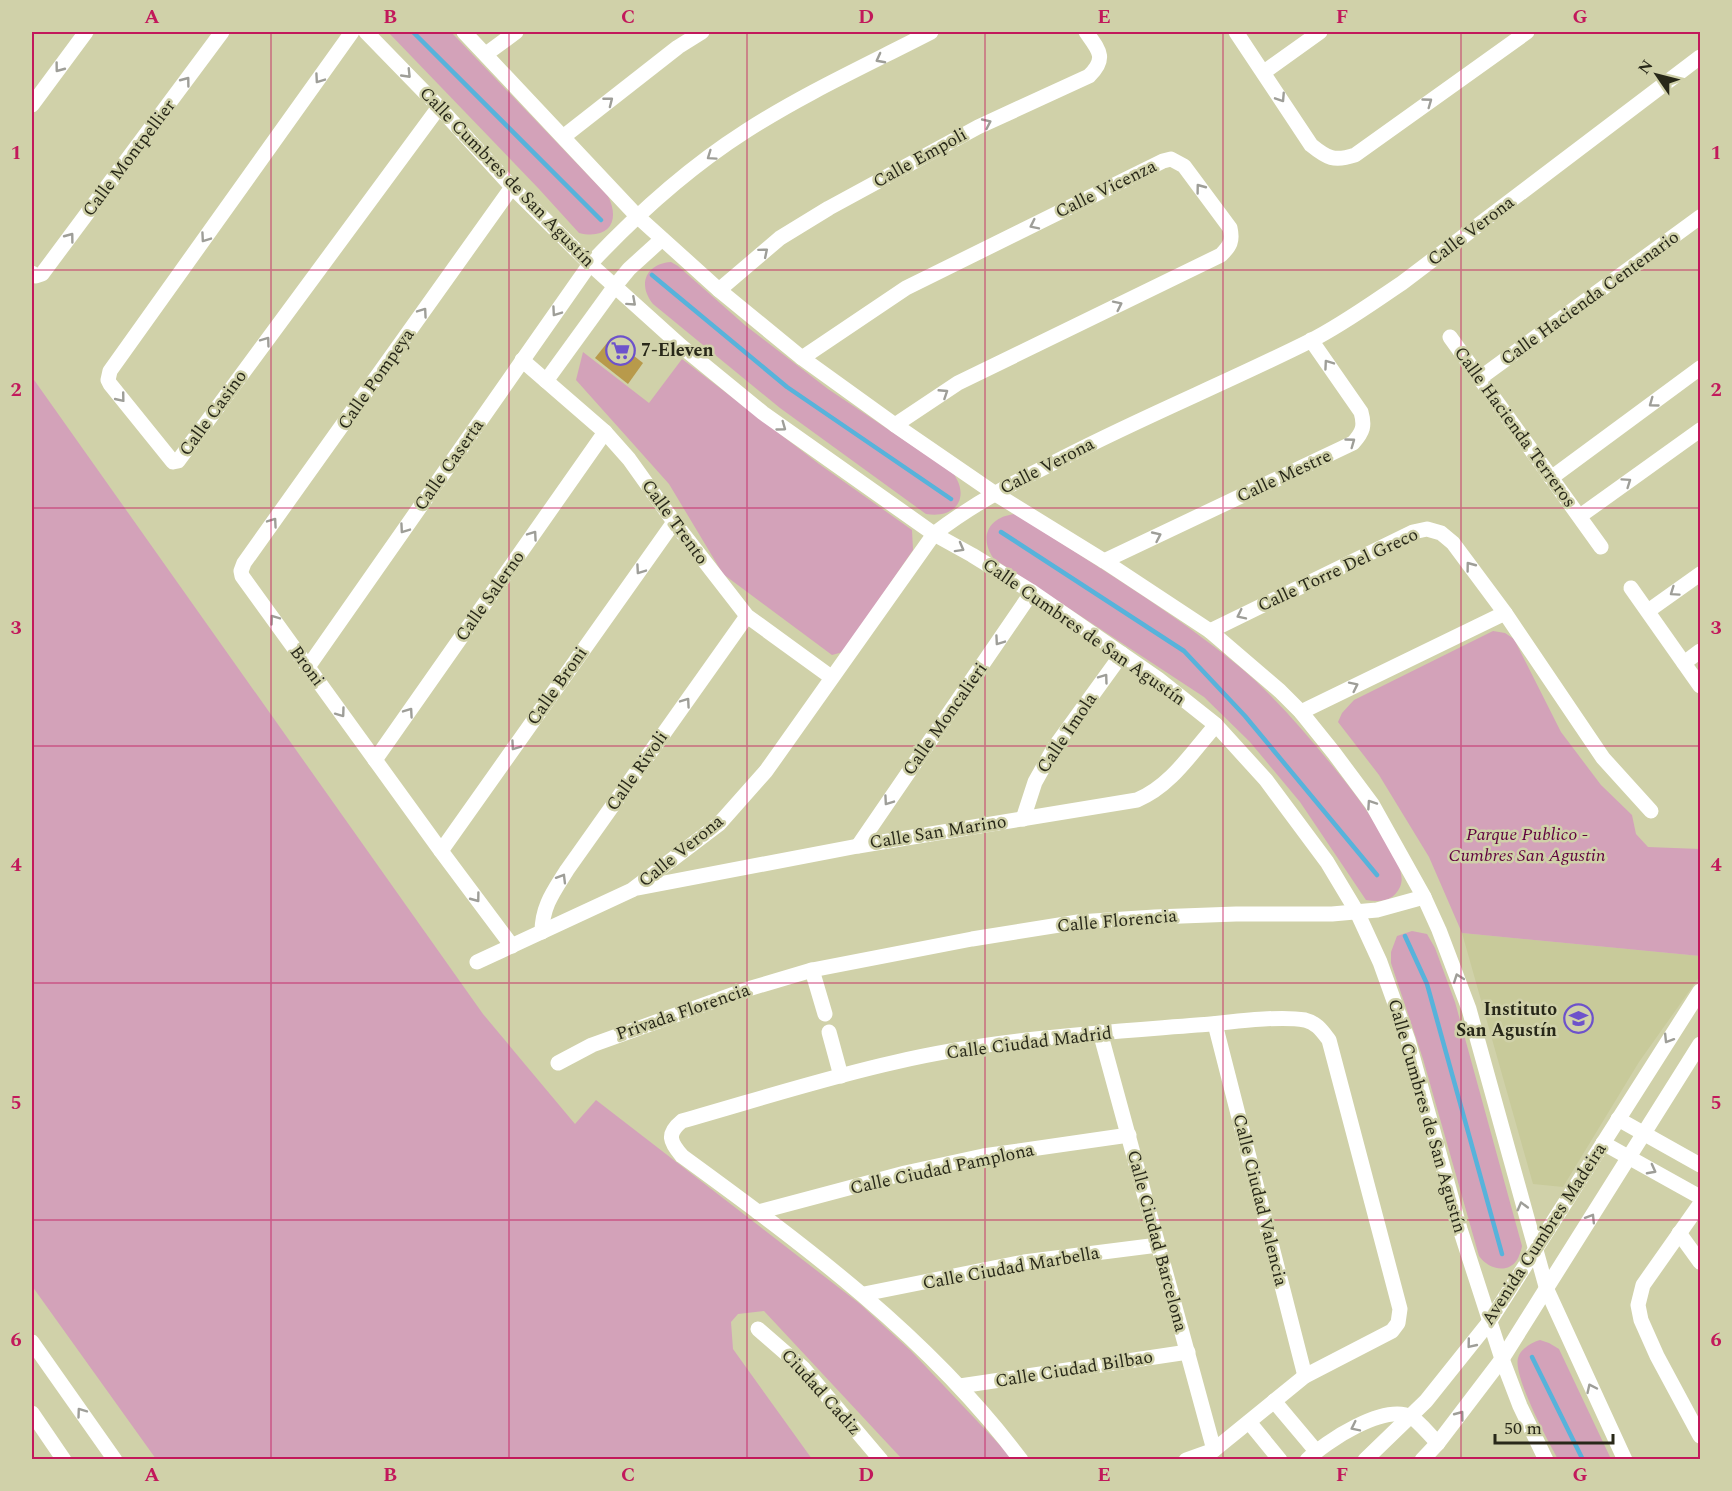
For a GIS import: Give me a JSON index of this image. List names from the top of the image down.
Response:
{
  "streets": {
    "street": [
      "Calle Montpellier",
      "Calle Empoli",
      "Calle Cumbres de San Agustín",
      "Calle Vicenza",
      "Calle Verona",
      "Calle Hacienda Centenario",
      "Calle Pompeya",
      "Calle Casino",
      "Calle Hacienda Terreros",
      "Calle Caserta",
      "Calle Mestre",
      "Calle Trento",
      "Calle Torre Del Greco",
      "Calle Salerno",
      "Broni",
      "Calle Broni",
      "Calle Moncalieri",
      "Calle Imola",
      "Calle Rivoli",
      "Calle San Marino",
      "Calle Florencia",
      "Privada Florencia",
      "Calle Ciudad Madrid",
      "Calle Ciudad Pamplona",
      "Calle Ciudad Valencia",
      "Avenida Cumbres Madeira",
      "Calle Ciudad Barcelona",
      "Calle Ciudad Marbella",
      "Calle Ciudad Bilbao",
      "Ciudad Cadiz"
    ]
  },
  "crossings": [
    ["Calle Cumbres de San Agustín", "Calle Verona"],
    ["Calle Cumbres de San Agustín", "Calle Pompeya"],
    ["Calle Cumbres de San Agustín", "Calle Casino"],
    ["Calle Cumbres de San Agustín", "Calle Caserta"],
    ["Calle Cumbres de San Agustín", "Calle Moncalieri"],
    ["Calle Cumbres de San Agustín", "Calle Imola"],
    ["Calle Cumbres de San Agustín", "Calle San Marino"],
    ["Calle Cumbres de San Agustín", "Calle Florencia"],
    ["Calle Cumbres de San Agustín", "Avenida Cumbres Madeira"],
    ["Calle Verona", "Calle Mestre"],
    ["Calle Verona", "Calle Trento"],
    ["Calle Verona", "Calle Rivoli"],
    ["Calle Verona", "Calle San Marino"],
    ["Calle Hacienda Centenario", "Calle Hacienda Terreros"],
    ["Calle Pompeya", "Broni"],
    ["Calle Caserta", "Calle Trento"],
    ["Calle Caserta", "Broni"],
    ["Calle Trento", "Calle Salerno"],
    ["Calle Trento", "Calle Broni"],
    ["Calle Trento", "Calle Rivoli"],
    ["Calle Salerno", "Broni"],
    ["Calle Moncalieri", "Calle San Marino"],
    ["Calle Imola", "Calle San Marino"],
    ["Calle Florencia", "Privada Florencia"],
    ["Calle Ciudad Madrid", "Calle Ciudad Pamplona"],
    ["Calle Ciudad Madrid", "Calle Ciudad Valencia"],
    ["Calle Ciudad Madrid", "Calle Ciudad Barcelona"],
    ["Calle Ciudad Madrid", "Calle Ciudad Marbella"],
    ["Calle Ciudad Madrid", "Calle Ciudad Bilbao"],
    ["Calle Ciudad Pamplona", "Calle Ciudad Barcelona"],
    ["Calle Ciudad Barcelona", "Calle Ciudad Marbella"],
    ["Calle Ciudad Barcelona", "Calle Ciudad Bilbao"]
  ],
  "one_way": [
    "Calle Montpellier",
    "Calle Pompeya",
    "Calle Caserta",
    "Calle Salerno",
    "Calle Broni",
    "Calle Moncalieri",
    "Calle Imola",
    "Calle Rivoli"
  ],
  "parks": ["Parque Publico - Cumbres San Agustin"],
  "places": {
    "supermarket": ["7-Eleven"],
    "school or university": ["Instituto San Agustín"]
  },
  "scale_bar": "50 m",
  "north": "top left",
  "grid": {
    "columns": [
      "A",
      "B",
      "C",
      "D",
      "E",
      "F",
      "G"
    ],
    "rows": [
      "1",
      "2",
      "3",
      "4",
      "5",
      "6"
    ]
  }
}
